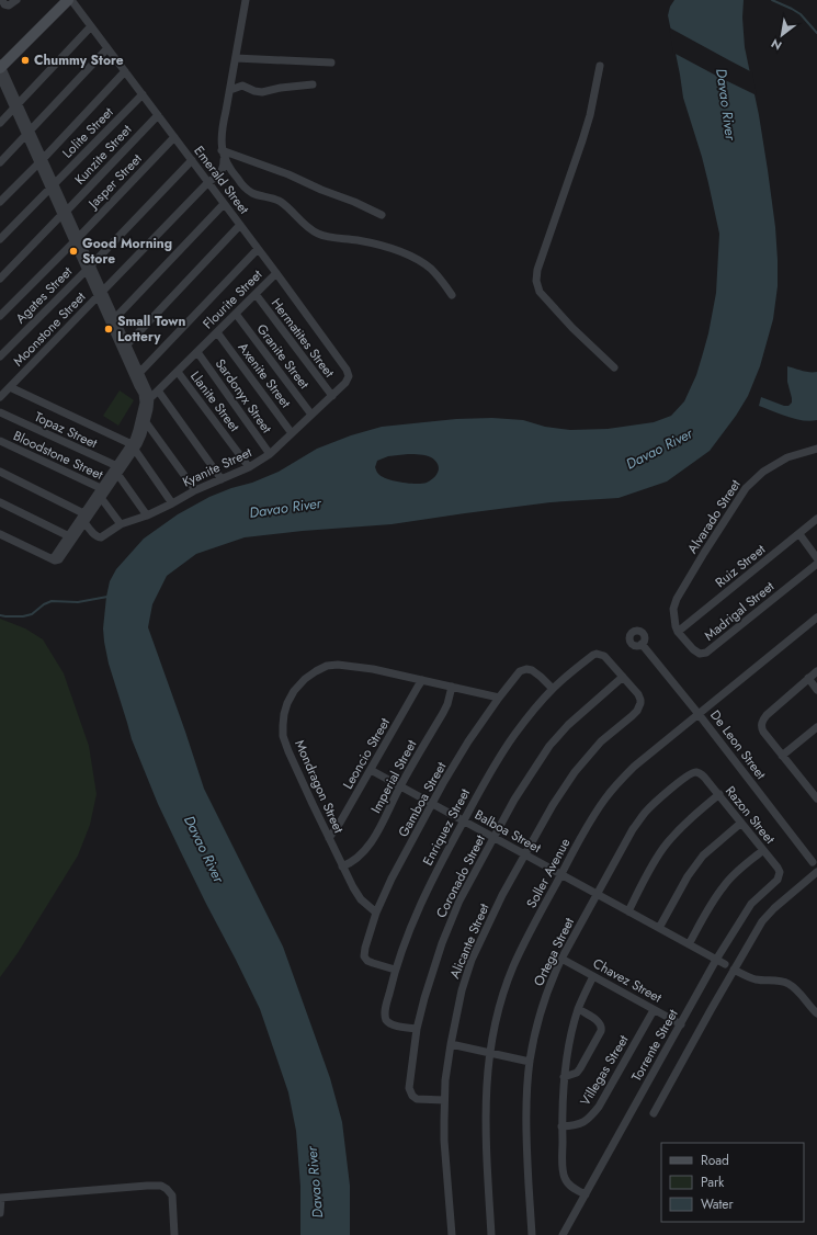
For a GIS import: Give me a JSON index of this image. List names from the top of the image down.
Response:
{
  "streets": {
    "street": [
      "Lolite Street",
      "Kunzite Street",
      "Emerald Street",
      "Jasper Street",
      "Agates Street",
      "Flourite Street",
      "Moonstone Street",
      "Hermatites Street",
      "Granite Street",
      "Axenite Street",
      "Sardonyx Street",
      "Llanite Street",
      "Topaz Street",
      "Bloodstone Street",
      "Kyanite Street",
      "Alvarado Street",
      "Ruiz Street",
      "Madrigal Street",
      "De Leon Street",
      "Leoncio Street",
      "Imperial Street",
      "Mondragon Street",
      "Gamboa Street",
      "Razon Street",
      "Enriquez Street",
      "Balboa Street",
      "Soller Avenue",
      "Coronado Street",
      "Alicante Street",
      "Ortega Street",
      "Chavez Street",
      "Torrente Street",
      "Villegas Street"
    ]
  },
  "crossings": [
    ["Lolite Street", "Emerald Street"],
    ["Kunzite Street", "Emerald Street"],
    ["Emerald Street", "Jasper Street"],
    ["Emerald Street", "Agates Street"],
    ["Emerald Street", "Flourite Street"],
    ["Emerald Street", "Moonstone Street"],
    ["Emerald Street", "Kyanite Street"],
    ["Flourite Street", "Hermatites Street"],
    ["Flourite Street", "Granite Street"],
    ["Flourite Street", "Axenite Street"],
    ["Flourite Street", "Sardonyx Street"],
    ["Flourite Street", "Llanite Street"],
    ["Hermatites Street", "Kyanite Street"],
    ["Granite Street", "Kyanite Street"],
    ["Axenite Street", "Kyanite Street"],
    ["Sardonyx Street", "Kyanite Street"],
    ["Llanite Street", "Kyanite Street"],
    ["Alvarado Street", "Ruiz Street"],
    ["Alvarado Street", "Madrigal Street"],
    ["Ruiz Street", "Madrigal Street"],
    ["De Leon Street", "Soller Avenue"],
    ["Leoncio Street", "Mondragon Street"],
    ["Leoncio Street", "Balboa Street"],
    ["Imperial Street", "Mondragon Street"],
    ["Imperial Street", "Balboa Street"],
    ["Mondragon Street", "Gamboa Street"],
    ["Gamboa Street", "Enriquez Street"],
    ["Gamboa Street", "Balboa Street"],
    ["Razon Street", "Ortega Street"],
    ["Razon Street", "Torrente Street"],
    ["Enriquez Street", "Balboa Street"],
    ["Enriquez Street", "Coronado Street"],
    ["Enriquez Street", "Alicante Street"],
    ["Balboa Street", "Soller Avenue"],
    ["Balboa Street", "Coronado Street"],
    ["Balboa Street", "Alicante Street"],
    ["Balboa Street", "Ortega Street"],
    ["Balboa Street", "Torrente Street"],
    ["Coronado Street", "Alicante Street"],
    ["Ortega Street", "Chavez Street"],
    ["Chavez Street", "Torrente Street"],
    ["Chavez Street", "Villegas Street"]
  ],
  "water": ["Davao River"],
  "places": ["Chummy Store", "Good Morning Store", "Small Town Lottery"],
  "legend": ["Road", "Park", "Water"],
  "north": "bottom left"
}
